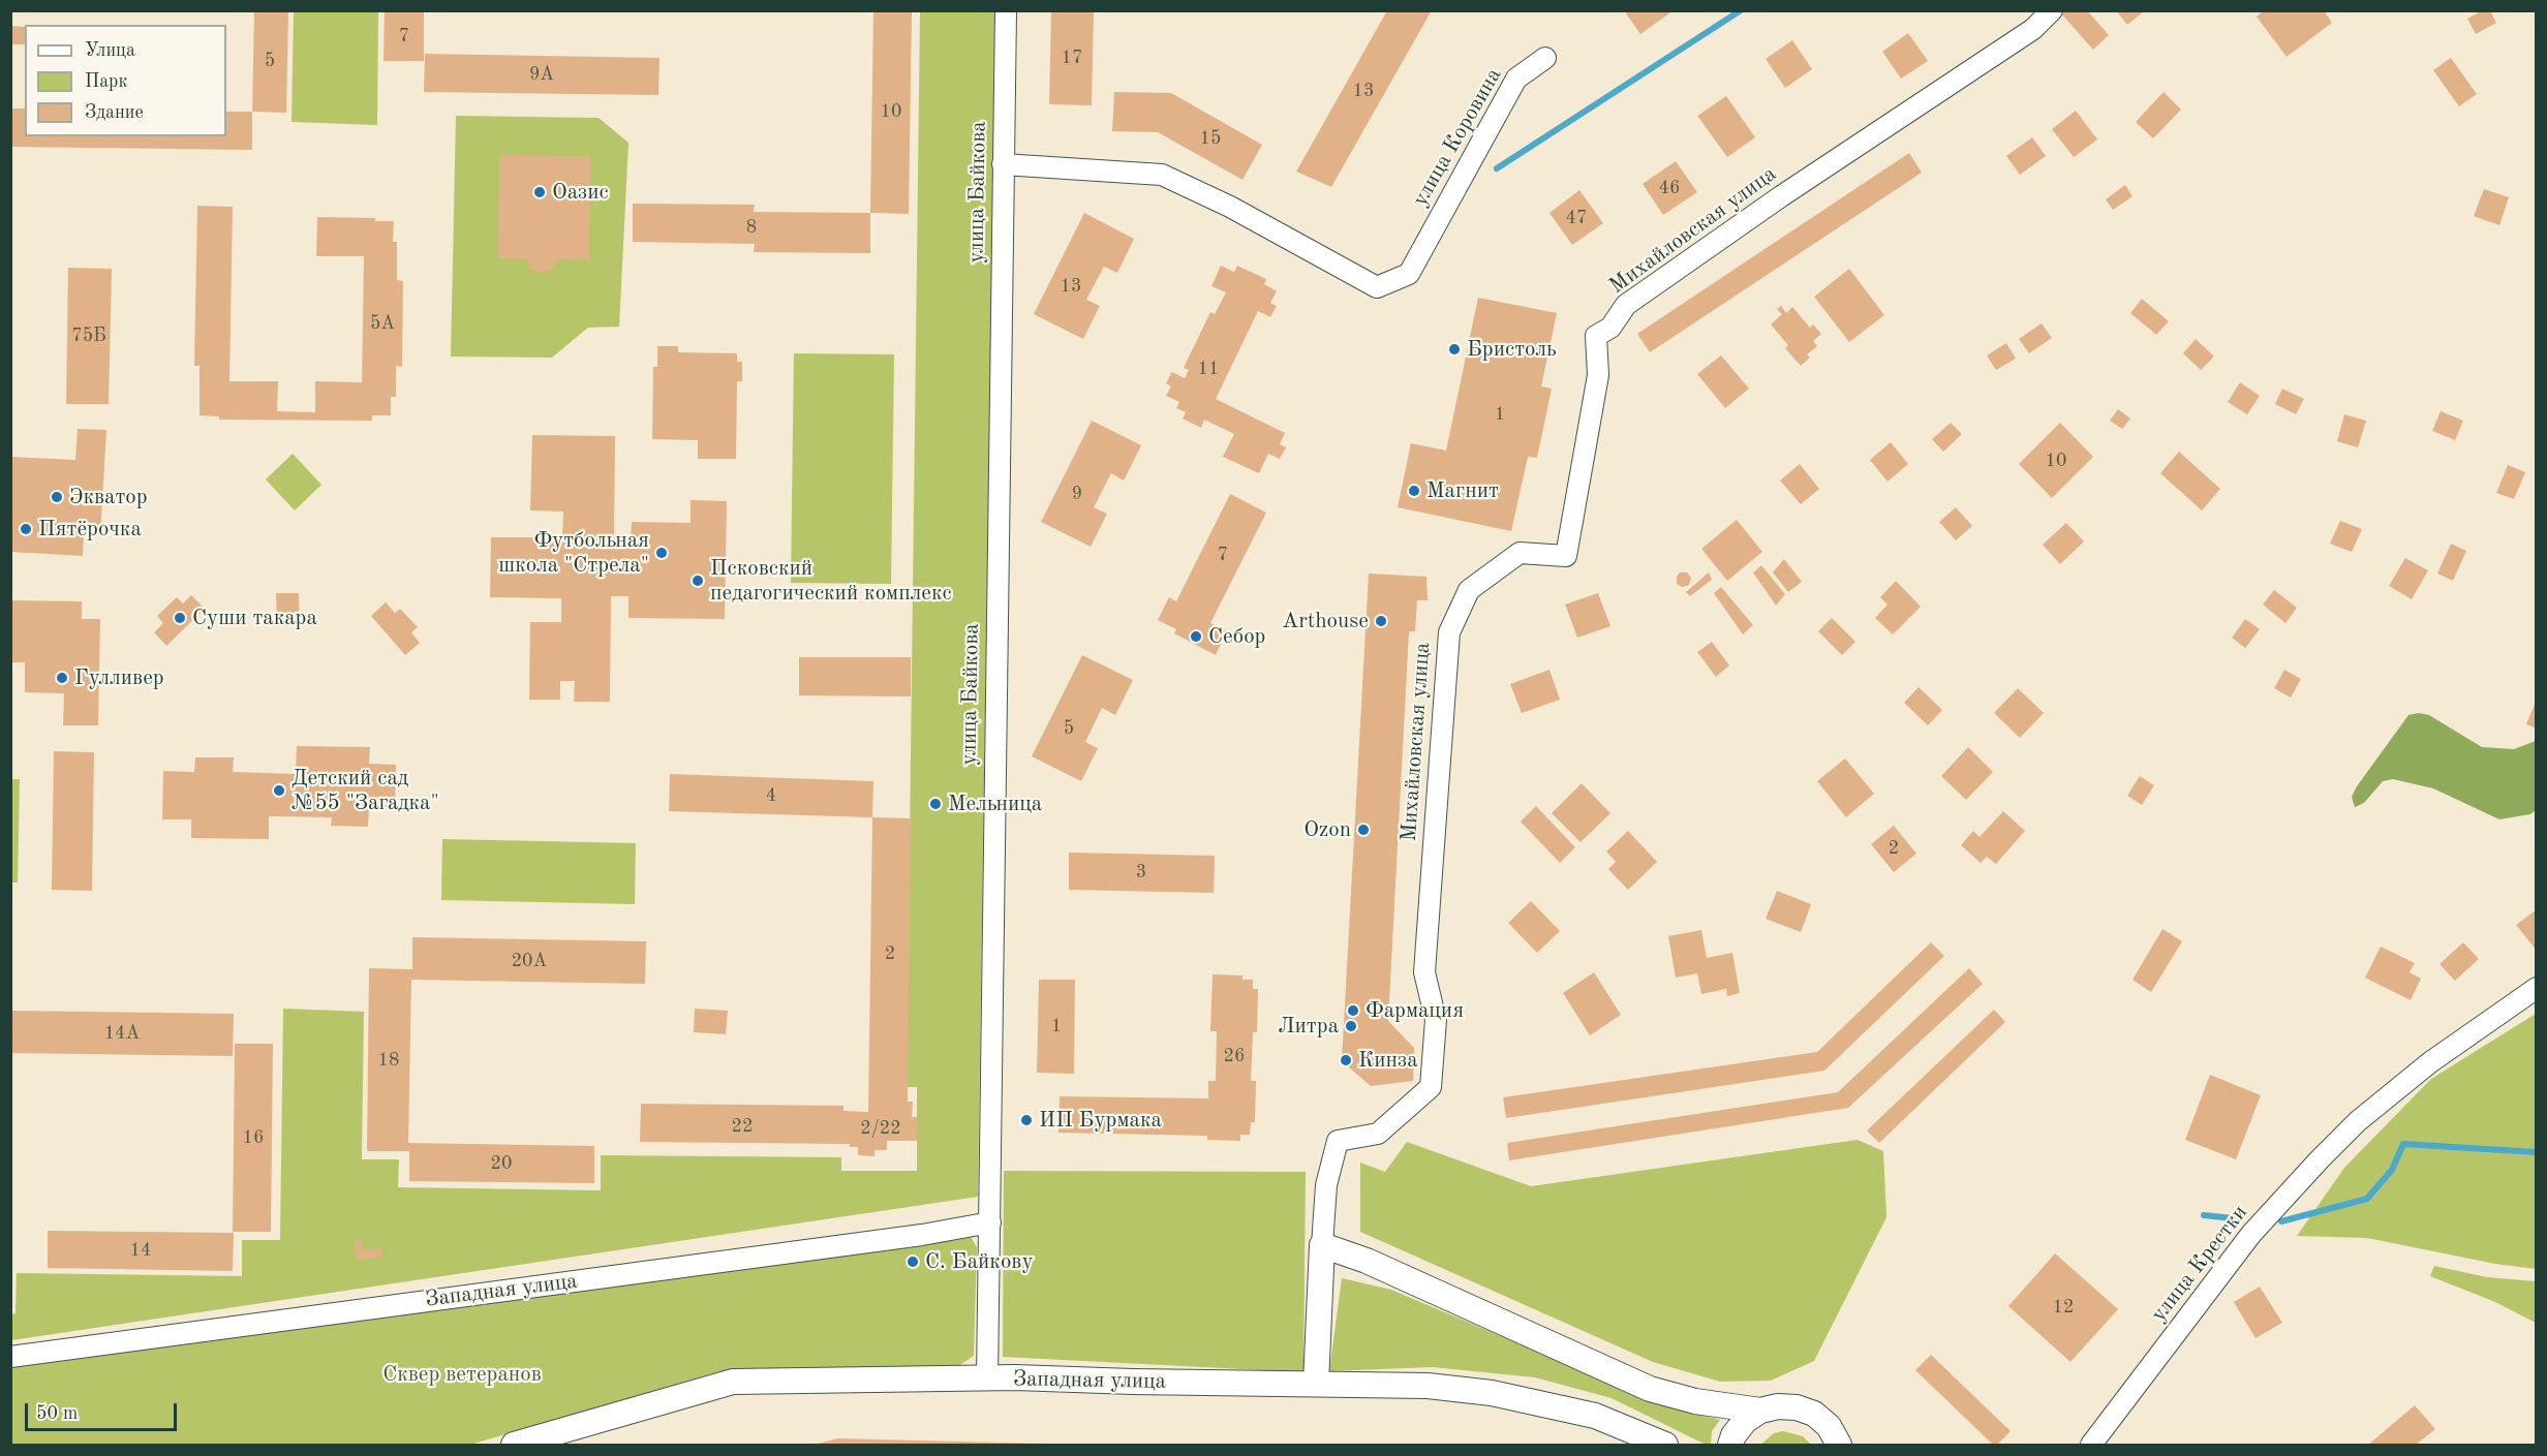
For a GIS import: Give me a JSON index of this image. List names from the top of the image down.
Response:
{
  "streets": {
    "street": [
      "улица Коровина",
      "улица Байкова",
      "Михайловская улица",
      "улица Крестки",
      "Западная улица"
    ]
  },
  "crossings": [
    ["улица Коровина", "улица Байкова"],
    ["улица Байкова", "Западная улица"]
  ],
  "parks": ["Сквер ветеранов"],
  "places": [
    "Оазис",
    "Бристоль",
    "Магнит",
    "Экватор",
    "Пятёрочка",
    "Футбольная школа \"Стрела\"",
    "Псковский педагогический комплекс",
    "Суши такара",
    "Arthouse",
    "Себор",
    "Гулливер",
    "Детский сад №55 \"Загадка\"",
    "Мельница",
    "Ozon",
    "Фармация",
    "Литра",
    "Кинза",
    "ИП Бурмака",
    "С. Байкову"
  ],
  "house_numbers": [
    "7",
    "17",
    "5",
    "9А",
    "13",
    "10",
    "15",
    "46",
    "47",
    "8",
    "13",
    "5А",
    "75Б",
    "11",
    "1",
    "10",
    "9",
    "7",
    "5",
    "4",
    "2",
    "3",
    "2",
    "20А",
    "1",
    "14А",
    "26",
    "18",
    "22",
    "2/22",
    "16",
    "20",
    "14",
    "12"
  ],
  "legend": ["Улица", "Парк", "Здание"],
  "scale_bar": "50 m"
}
